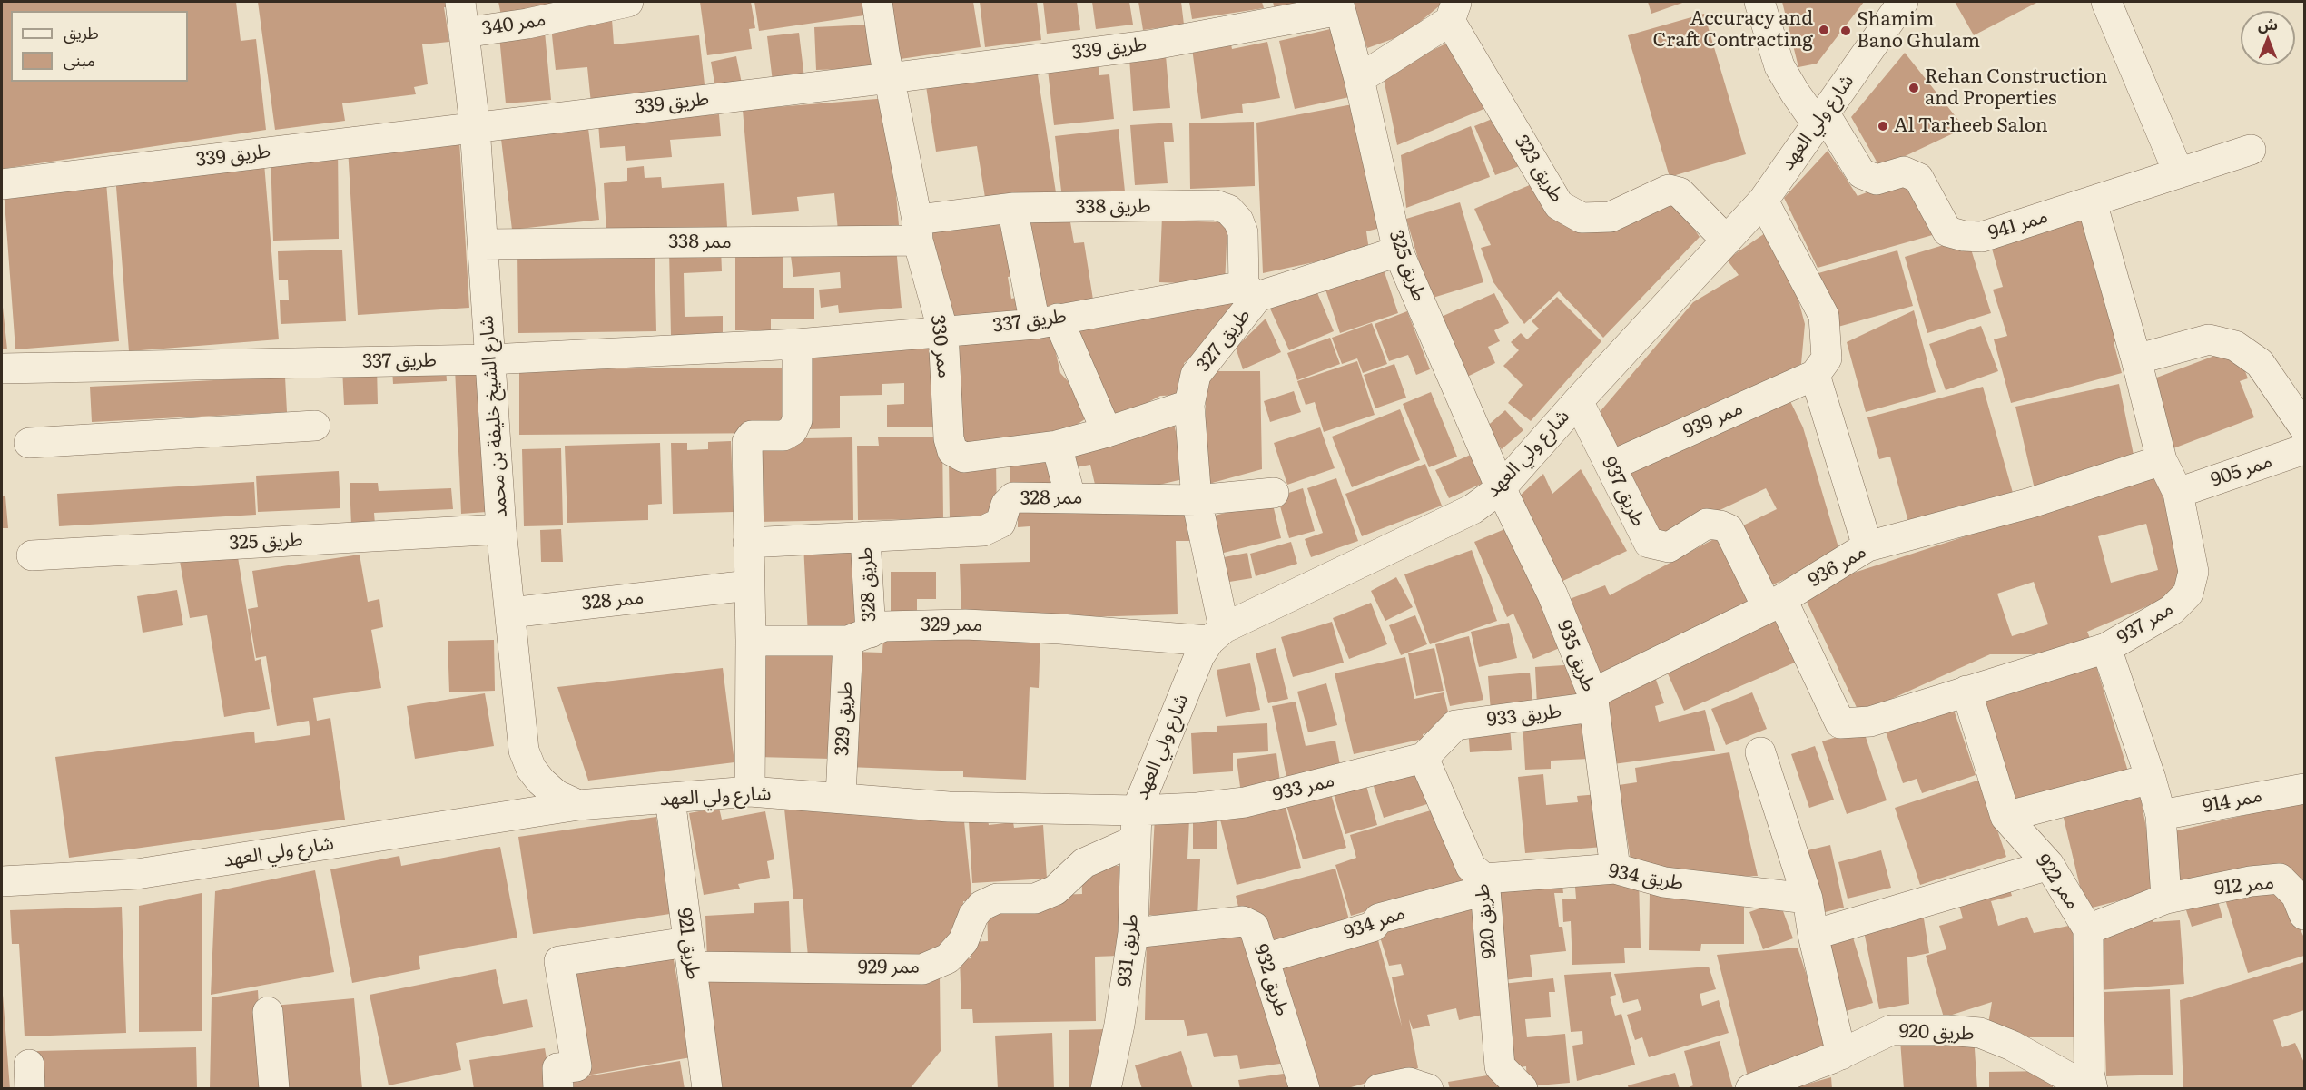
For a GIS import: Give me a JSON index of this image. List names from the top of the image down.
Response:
{
  "streets": {
    "street": [
      "ممر 340",
      "طريق 339",
      "شارع ولي العهد",
      "طريق 323",
      "طريق 338",
      "ممر 941",
      "ممر 338",
      "طريق 325",
      "طريق 337",
      "طريق 327",
      "ممر 330",
      "شارع الشيخ خليفة بن محمد",
      "ممر 939",
      "ممر 905",
      "طريق 937",
      "ممر 328",
      "ممر 936",
      "طريق 328",
      "ممر 937",
      "ممر 329",
      "طريق 935",
      "طريق 933",
      "طريق 329",
      "ممر 933",
      "ممر 914",
      "طريق 934",
      "ممر 922",
      "ممر 912",
      "طريق 920",
      "ممر 934",
      "طريق 921",
      "طريق 931",
      "ممر 929",
      "طريق 932"
    ]
  },
  "crossings": [
    ["ممر 340", "شارع الشيخ خليفة بن محمد"],
    ["طريق 339", "طريق 325"],
    ["طريق 339", "ممر 330"],
    ["طريق 339", "شارع الشيخ خليفة بن محمد"],
    ["شارع ولي العهد", "طريق 323"],
    ["شارع ولي العهد", "ممر 941"],
    ["شارع ولي العهد", "طريق 325"],
    ["شارع ولي العهد", "طريق 327"],
    ["شارع ولي العهد", "شارع الشيخ خليفة بن محمد"],
    ["شارع ولي العهد", "طريق 937"],
    ["شارع ولي العهد", "ممر 329"],
    ["شارع ولي العهد", "طريق 935"],
    ["شارع ولي العهد", "طريق 329"],
    ["شارع ولي العهد", "ممر 933"],
    ["شارع ولي العهد", "طريق 921"],
    ["شارع ولي العهد", "طريق 931"],
    ["طريق 323", "طريق 325"],
    ["طريق 338", "ممر 338"],
    ["طريق 338", "طريق 337"],
    ["طريق 338", "طريق 327"],
    ["طريق 338", "ممر 330"],
    ["ممر 941", "ممر 937"],
    ["ممر 338", "ممر 330"],
    ["ممر 338", "شارع الشيخ خليفة بن محمد"],
    ["طريق 325", "طريق 327"],
    ["طريق 325", "شارع الشيخ خليفة بن محمد"],
    ["طريق 325", "طريق 935"],
    ["طريق 337", "طريق 327"],
    ["طريق 337", "ممر 330"],
    ["طريق 337", "شارع الشيخ خليفة بن محمد"],
    ["طريق 327", "ممر 330"],
    ["طريق 327", "ممر 328"],
    ["طريق 327", "ممر 329"],
    ["شارع الشيخ خليفة بن محمد", "ممر 328"],
    ["ممر 939", "طريق 937"],
    ["ممر 905", "ممر 937"],
    ["طريق 937", "ممر 936"],
    ["طريق 937", "ممر 937"],
    ["ممر 328", "طريق 328"],
    ["ممر 936", "ممر 937"],
    ["ممر 936", "طريق 935"],
    ["ممر 936", "طريق 933"],
    ["طريق 328", "ممر 329"],
    ["طريق 328", "طريق 329"],
    ["ممر 937", "ممر 922"],
    ["ممر 329", "طريق 329"],
    ["طريق 935", "طريق 933"],
    ["طريق 935", "طريق 934"],
    ["طريق 933", "ممر 933"],
    ["طريق 933", "طريق 920"],
    ["ممر 933", "طريق 920"],
    ["ممر 933", "طريق 931"],
    ["طريق 934", "طريق 920"],
    ["طريق 934", "ممر 934"],
    ["ممر 922", "ممر 912"],
    ["ممر 922", "طريق 920"],
    ["طريق 920", "ممر 934"],
    ["ممر 934", "طريق 932"],
    ["طريق 921", "ممر 929"],
    ["طريق 931", "ممر 929"],
    ["طريق 931", "طريق 932"]
  ],
  "places": [
    "Accuracy and Craft Contracting",
    "Shamim Bano Ghulam",
    "Rehan Construction and Properties",
    "Al Tarheeb Salon"
  ],
  "legend": ["طريق", "مبنى"],
  "north": "top"
}
